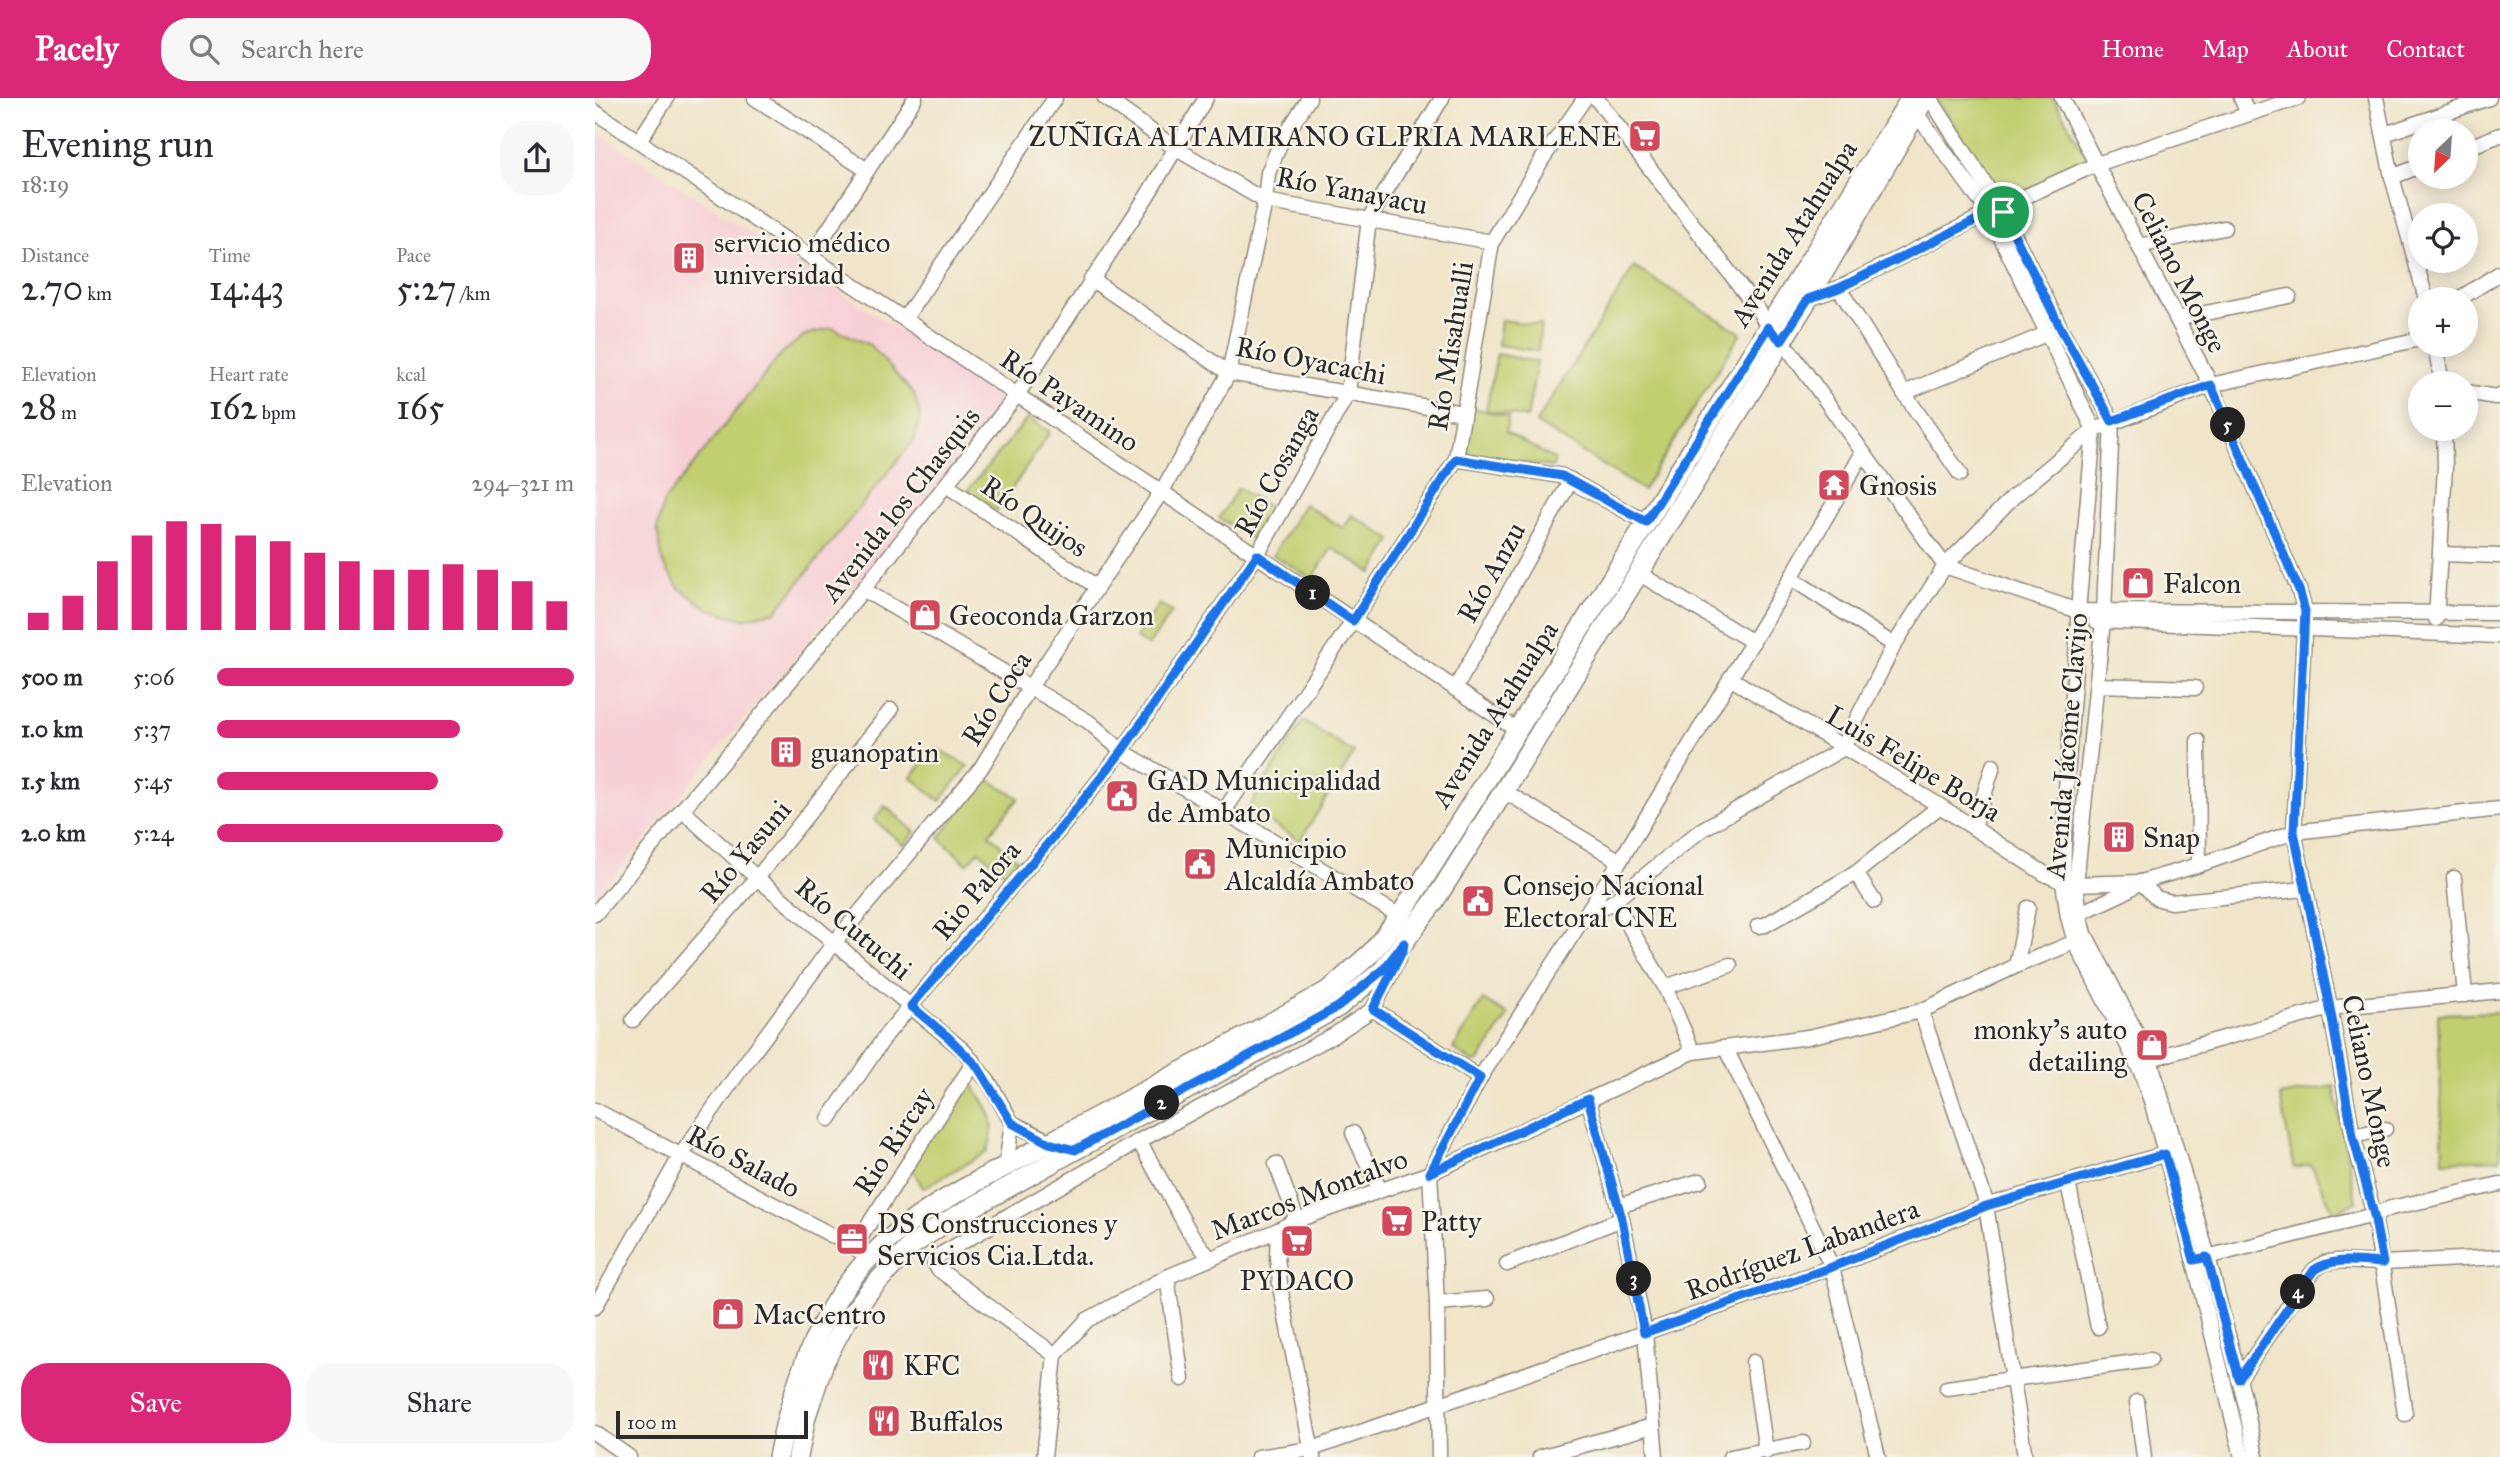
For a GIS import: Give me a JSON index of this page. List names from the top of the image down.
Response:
{
  "streets": {
    "main road": ["Avenida Atahualpa"],
    "street": [
      "Río Yanayacu",
      "Celiano Monge",
      "Río Misahualli",
      "Río Oyacachi",
      "Río Payamino",
      "Río Cosanga",
      "Avenida los Chasquis",
      "Río Quijos",
      "Río Anzu",
      "Río Coca",
      "Avenida Jácome Clavijo",
      "Luis Felipe Borja",
      "Río Yasuni",
      "Rio Palora",
      "Río Cutuchi",
      "Rio Rircay",
      "Río Salado",
      "Marcos Montalvo",
      "Rodríguez Labandera"
    ]
  },
  "crossings": [
    ["Río Yanayacu", "Río Misahualli"],
    ["Río Yanayacu", "Río Cosanga"],
    ["Río Yanayacu", "Avenida los Chasquis"],
    ["Río Yanayacu", "Río Coca"],
    ["Avenida Atahualpa", "Río Payamino"],
    ["Avenida Atahualpa", "Rio Rircay"],
    ["Avenida Atahualpa", "Río Salado"],
    ["Río Misahualli", "Río Oyacachi"],
    ["Río Misahualli", "Río Payamino"],
    ["Río Oyacachi", "Río Cosanga"],
    ["Río Oyacachi", "Avenida los Chasquis"],
    ["Río Oyacachi", "Río Coca"],
    ["Río Payamino", "Río Cosanga"],
    ["Río Payamino", "Avenida los Chasquis"],
    ["Río Payamino", "Río Anzu"],
    ["Río Payamino", "Río Coca"],
    ["Río Cosanga", "Rio Palora"],
    ["Avenida los Chasquis", "Río Quijos"],
    ["Avenida los Chasquis", "Río Cutuchi"],
    ["Río Quijos", "Río Coca"],
    ["Río Coca", "Río Cutuchi"],
    ["Río Coca", "Río Salado"],
    ["Avenida Jácome Clavijo", "Luis Felipe Borja"],
    ["Avenida Jácome Clavijo", "Marcos Montalvo"],
    ["Avenida Jácome Clavijo", "Rodríguez Labandera"],
    ["Río Yasuni", "Río Cutuchi"],
    ["Rio Palora", "Río Cutuchi"],
    ["Río Cutuchi", "Rio Rircay"],
    ["Rio Rircay", "Río Salado"]
  ],
  "places": {
    "supermarket": ["ZUÑIGA ALTAMIRANO GLPRIA MARLENE", "Patty", "PYDACO"],
    "building": ["servicio médico universidad", "guanopatin", "Snap"],
    "temple": ["Gnosis"],
    "shop": [
      "Falcon",
      "Geoconda Garzon",
      "monky’s auto detailing",
      "MacCentro"
    ],
    "public building": ["GAD Municipalidad de Ambato", "Municipio Alcaldía Ambato", "Consejo Nacional Electoral CNE"],
    "office": ["DS Construcciones y Servicios Cia.Ltda."],
    "restaurant": ["KFC", "Buffalos"]
  },
  "scale_bar": "100 m",
  "north": "bottom left",
  "page": {
    "header": "Pacely",
    "search": "Search here",
    "nav": [
      "Home",
      "Map",
      "About",
      "Contact"
    ],
    "heading": ["Evening run", "18:19"],
    "map_buttons": ["+", "−"],
    "stats": [
      ["Distance", "2.70 km"],
      ["Time", "14:43"],
      ["Pace", "5:27 /km"],
      ["Elevation", "28 m"],
      ["Heart rate", "162 bpm"],
      ["kcal", "165"]
    ],
    "pins": [
      "5",
      "1",
      "2",
      "3",
      "4"
    ],
    "chart": ["Elevation", "294–321 m"],
    "list": [
      {
        "name": "500 m",
        "note": "5:06"
      },
      {
        "name": "1.0 km",
        "note": "5:37"
      },
      {
        "name": "1.5 km",
        "note": "5:45"
      },
      {
        "name": "2.0 km",
        "note": "5:24"
      }
    ],
    "buttons": ["Save", "Share"],
    "scale": "100 m"
  }
}
